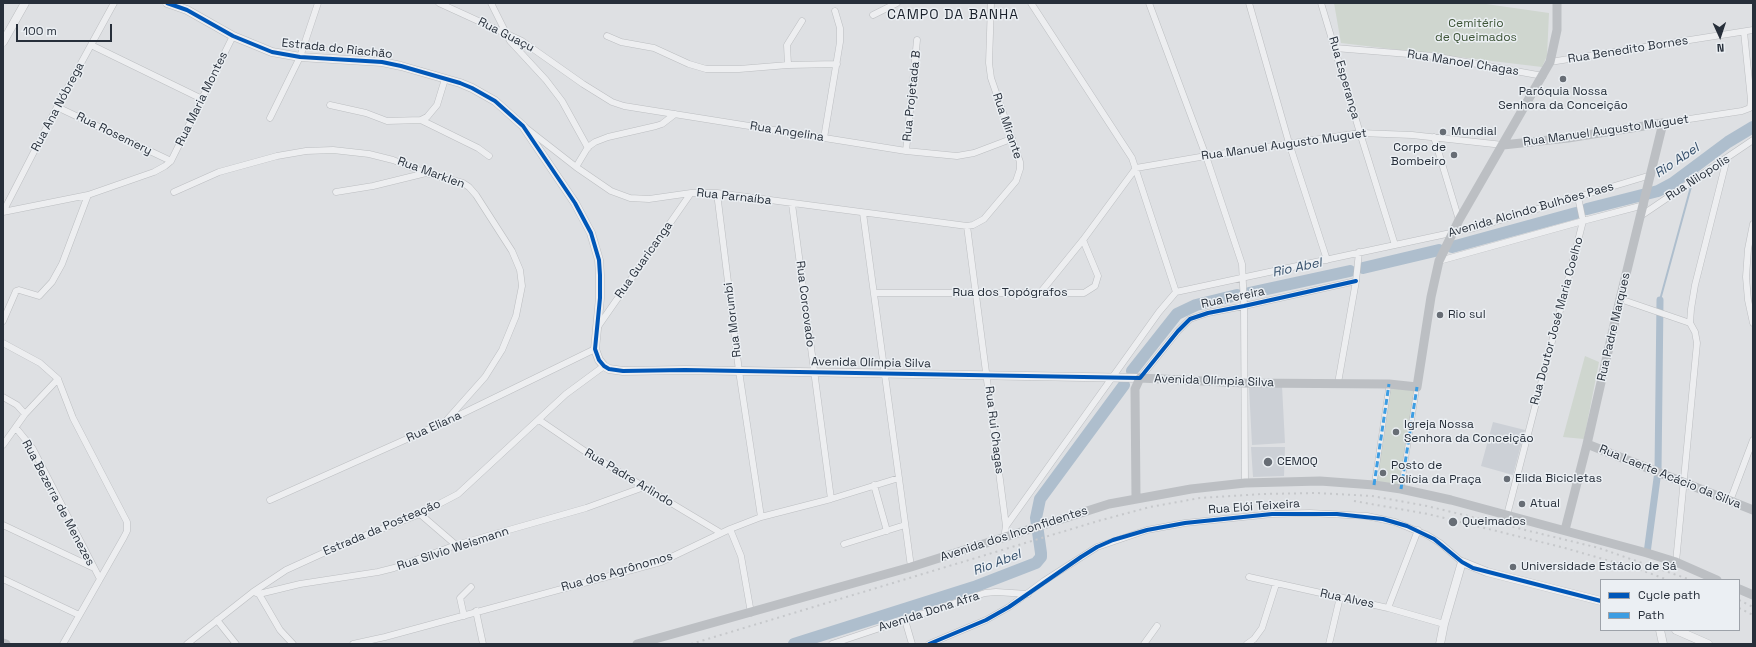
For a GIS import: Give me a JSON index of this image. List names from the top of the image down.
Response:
{
  "streets": {
    "main road": [
      "Rua Manuel Augusto Muguet",
      "Rua Pereira",
      "Rua Padre Marques",
      "Avenida Olímpia Silva",
      "Rua Laerte Acácio da Silva",
      "Avenida dos Inconfidentes"
    ],
    "street": [
      "Rua Guaçu",
      "Estrada do Riachão",
      "Rua Benedito Bornes",
      "Rua Manoel Chagas",
      "Rua Esperança",
      "Rua Projetada B",
      "Rua Maria Montes",
      "Rua Ana Nóbrega",
      "Rua Mirante",
      "Rua Angelina",
      "Rua Rosemery",
      "Rua Marklen",
      "Rua Nilopolis",
      "Rua Parnaíba",
      "Avenida Alcindo Bulhões Paes",
      "Rua Guaricanga",
      "Rua dos Topógrafos",
      "Rua Corcovado",
      "Rua Morumbi",
      "Rua Doutor José Maria Coelho",
      "Rua Eliana",
      "Rua Rui Chagas",
      "Rua Padre Arlindo",
      "Rua Bezerra de Menezes",
      "Rua Elói Teixeira",
      "Estrada da Posteação",
      "Rua Silvio Weismann",
      "Rua dos Agrônomos",
      "Rua Alves",
      "Avenida Dona Afra"
    ]
  },
  "crossings": [
    ["Rua Guaçu", "Rua Angelina"],
    ["Estrada do Riachão", "Rua Maria Montes"],
    ["Estrada do Riachão", "Rua Parnaíba"],
    ["Estrada do Riachão", "Rua Guaricanga"],
    ["Estrada do Riachão", "Rua Eliana"],
    ["Rua Benedito Bornes", "Rua Manuel Augusto Muguet"],
    ["Rua Manoel Chagas", "Rua Esperança"],
    ["Rua Esperança", "Rua Manuel Augusto Muguet"],
    ["Rua Esperança", "Avenida Alcindo Bulhões Paes"],
    ["Rua Projetada B", "Rua Angelina"],
    ["Rua Maria Montes", "Rua Rosemery"],
    ["Rua Ana Nóbrega", "Rua Rosemery"],
    ["Rua Mirante", "Rua Angelina"],
    ["Rua Mirante", "Rua Parnaíba"],
    ["Rua Mirante", "Rua Rui Chagas"],
    ["Rua Manuel Augusto Muguet", "Rua Padre Marques"],
    ["Rua Marklen", "Rua Eliana"],
    ["Rua Nilopolis", "Rua Padre Marques"],
    ["Rua Parnaíba", "Rua Guaricanga"],
    ["Rua Parnaíba", "Rua Corcovado"],
    ["Rua Parnaíba", "Rua Morumbi"],
    ["Rua Parnaíba", "Rua Rui Chagas"],
    ["Avenida Alcindo Bulhões Paes", "Rua Doutor José Maria Coelho"],
    ["Avenida Alcindo Bulhões Paes", "Rua Padre Marques"],
    ["Rua dos Topógrafos", "Rua Rui Chagas"],
    ["Rua Pereira", "Avenida Olímpia Silva"],
    ["Rua Pereira", "Avenida dos Inconfidentes"],
    ["Rua Corcovado", "Avenida Olímpia Silva"],
    ["Rua Corcovado", "Rua dos Agrônomos"],
    ["Rua Morumbi", "Avenida Olímpia Silva"],
    ["Rua Morumbi", "Rua dos Agrônomos"],
    ["Rua Doutor José Maria Coelho", "Avenida dos Inconfidentes"],
    ["Rua Padre Marques", "Rua Laerte Acácio da Silva"],
    ["Rua Padre Marques", "Avenida dos Inconfidentes"],
    ["Avenida Olímpia Silva", "Rua Rui Chagas"],
    ["Avenida Olímpia Silva", "Estrada da Posteação"],
    ["Rua Rui Chagas", "Avenida dos Inconfidentes"],
    ["Rua Padre Arlindo", "Estrada da Posteação"],
    ["Rua Padre Arlindo", "Rua Silvio Weismann"],
    ["Rua Padre Arlindo", "Rua dos Agrônomos"],
    ["Rua Elói Teixeira", "Avenida Dona Afra"],
    ["Estrada da Posteação", "Rua Silvio Weismann"]
  ],
  "districts": ["CAMPO DA BANHA"],
  "water": ["Rio Abel"],
  "parks": ["Cemitério de Queimados"],
  "places": [
    "Paróquia Nossa Senhora da Conceição",
    "Mundial",
    "Corpo de Bombeiro",
    "Rio sul",
    "Igreja Nossa Senhora da Conceição",
    "CEMOQ",
    "Posto de Polícia da Praça",
    "Elida Bicicletas",
    "Atual",
    "Queimados",
    "Universidade Estácio de Sá"
  ],
  "legend": ["Cycle path", "Path"],
  "scale_bar": "100 m",
  "north": "bottom"
}
